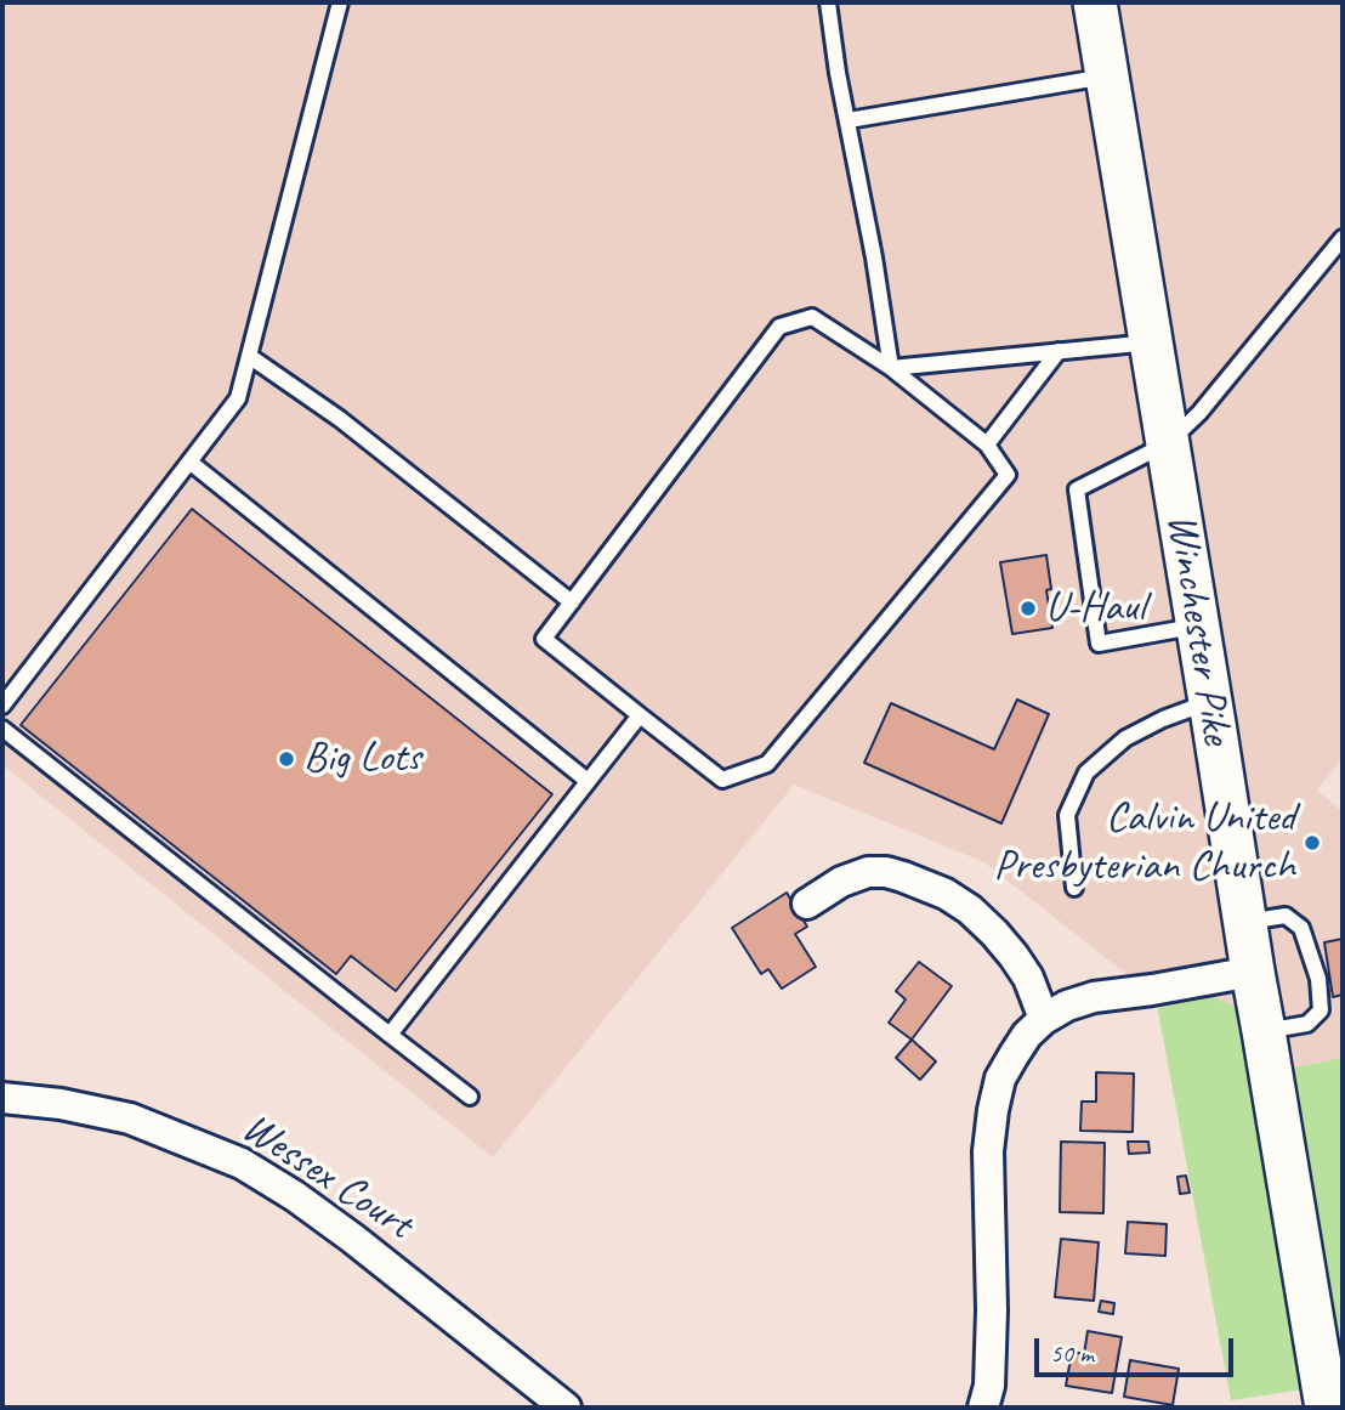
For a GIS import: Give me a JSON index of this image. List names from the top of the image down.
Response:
{
  "streets": {
    "main road": ["Winchester Pike"],
    "street": ["Wessex Court"]
  },
  "places": ["U-Haul", "Big Lots", "Calvin United Presbyterian Church"],
  "scale_bar": "50 m"
}
